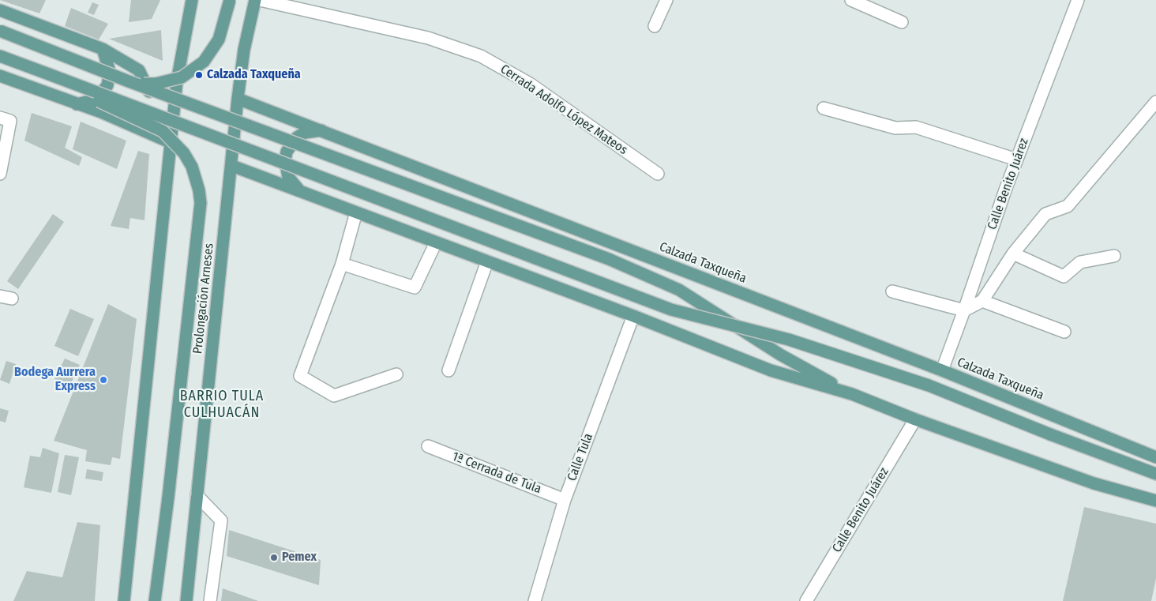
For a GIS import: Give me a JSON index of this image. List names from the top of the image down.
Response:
{
  "streets": {
    "main road": ["Calzada Taxqueña", "Prolongación Arneses"],
    "street": [
      "Cerrada Adolfo López Mateos",
      "Calle Benito Juárez",
      "Calle Tula",
      "1ª Cerrada de Tula"
    ]
  },
  "crossings": [
    ["Calle Benito Juárez", "Calzada Taxqueña"],
    ["Calzada Taxqueña", "Prolongación Arneses"],
    ["Calle Tula", "1ª Cerrada de Tula"]
  ],
  "districts": ["BARRIO TULA CULHUACÁN"],
  "places": ["Calzada Taxqueña", "Bodega Aurrera Express", "Pemex"]
}
